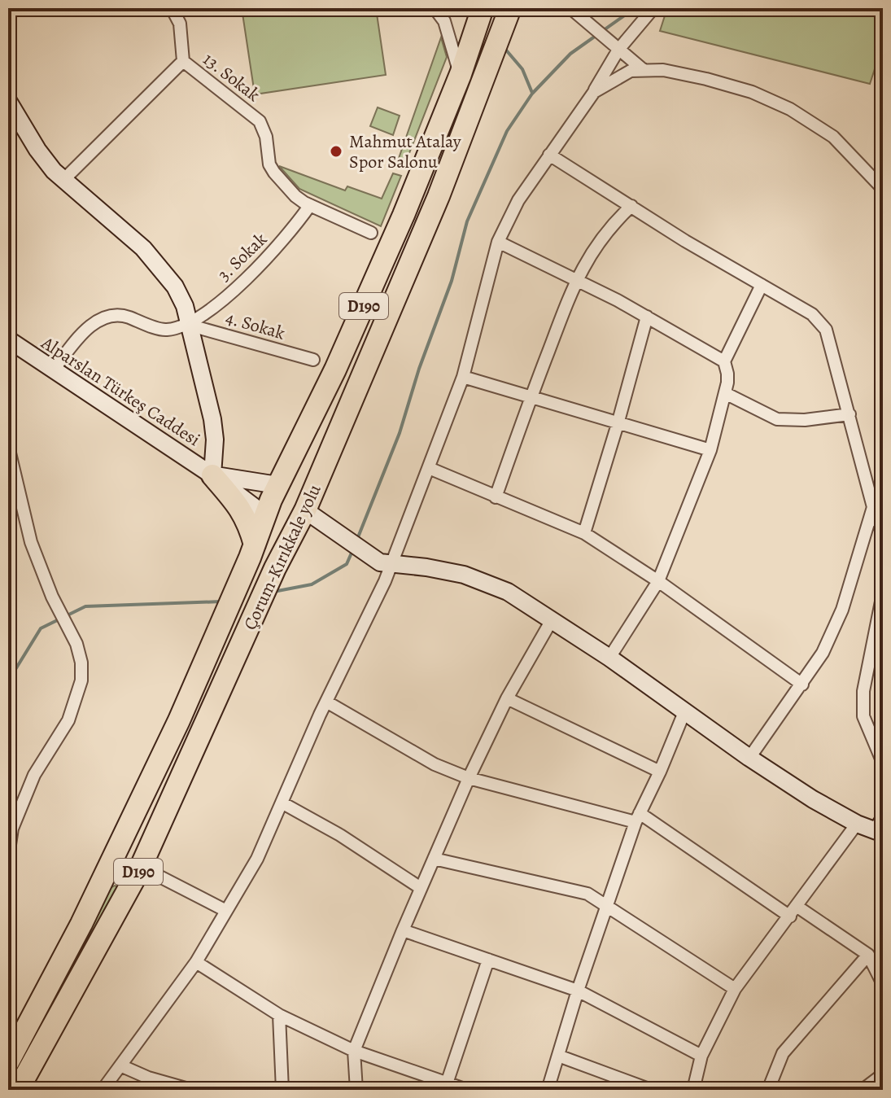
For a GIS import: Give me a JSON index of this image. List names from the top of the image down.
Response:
{
  "streets": {
    "highway": ["D190", "Çorum-Kırıkkale yolu"],
    "street": [
      "13. Sokak",
      "3. Sokak",
      "4. Sokak",
      "Alparslan Türkeş Caddesi"
    ]
  },
  "crossings": [
    ["13. Sokak", "3. Sokak"],
    ["3. Sokak", "4. Sokak"],
    ["Alparslan Türkeş Caddesi", "Çorum-Kırıkkale yolu"]
  ],
  "places": ["Mahmut Atalay Spor Salonu"]
}
